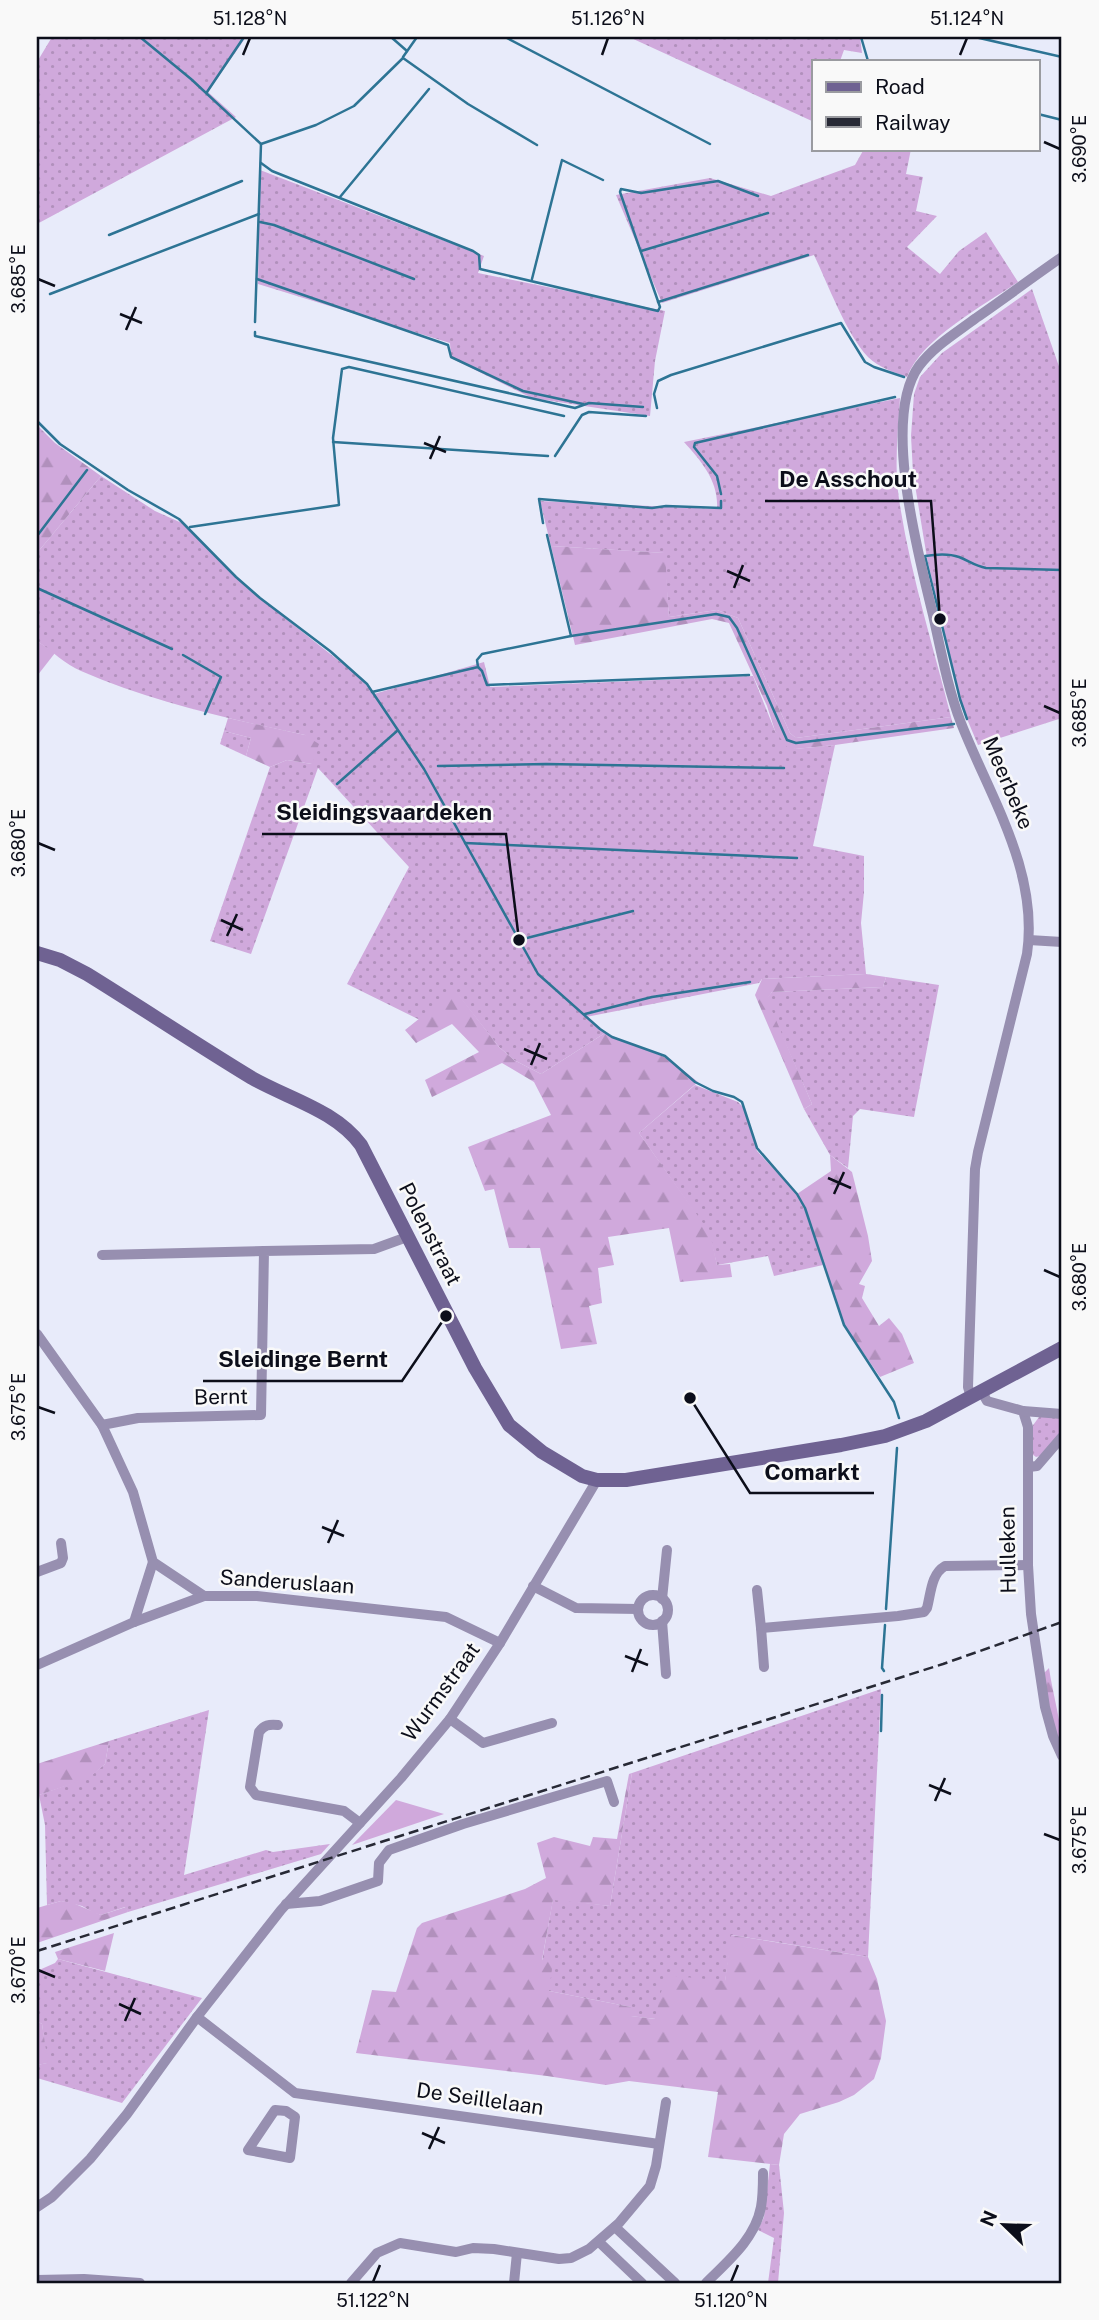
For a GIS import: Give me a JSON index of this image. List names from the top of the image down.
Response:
{
  "streets": {
    "main road": ["Polenstraat"],
    "street": [
      "Meerbeke",
      "Bernt",
      "Hulleken",
      "Sanderuslaan",
      "Wurmstraat",
      "De Seillelaan"
    ]
  },
  "crossings": [
    ["Meerbeke", "Polenstraat"],
    ["Polenstraat", "Wurmstraat"],
    ["Sanderuslaan", "Wurmstraat"],
    ["Wurmstraat", "De Seillelaan"]
  ],
  "places": [
    "De Asschout",
    "Sleidingsvaardeken",
    "Sleidinge Bernt",
    "Comarkt"
  ],
  "legend": ["Road", "Railway"],
  "north": "top left",
  "coordinates": [
    "51.128°N",
    "51.126°N",
    "51.124°N",
    "3.690°E",
    "3.685°E",
    "3.680°E",
    "3.675°E",
    "3.670°E",
    "51.122°N",
    "51.120°N"
  ]
}
